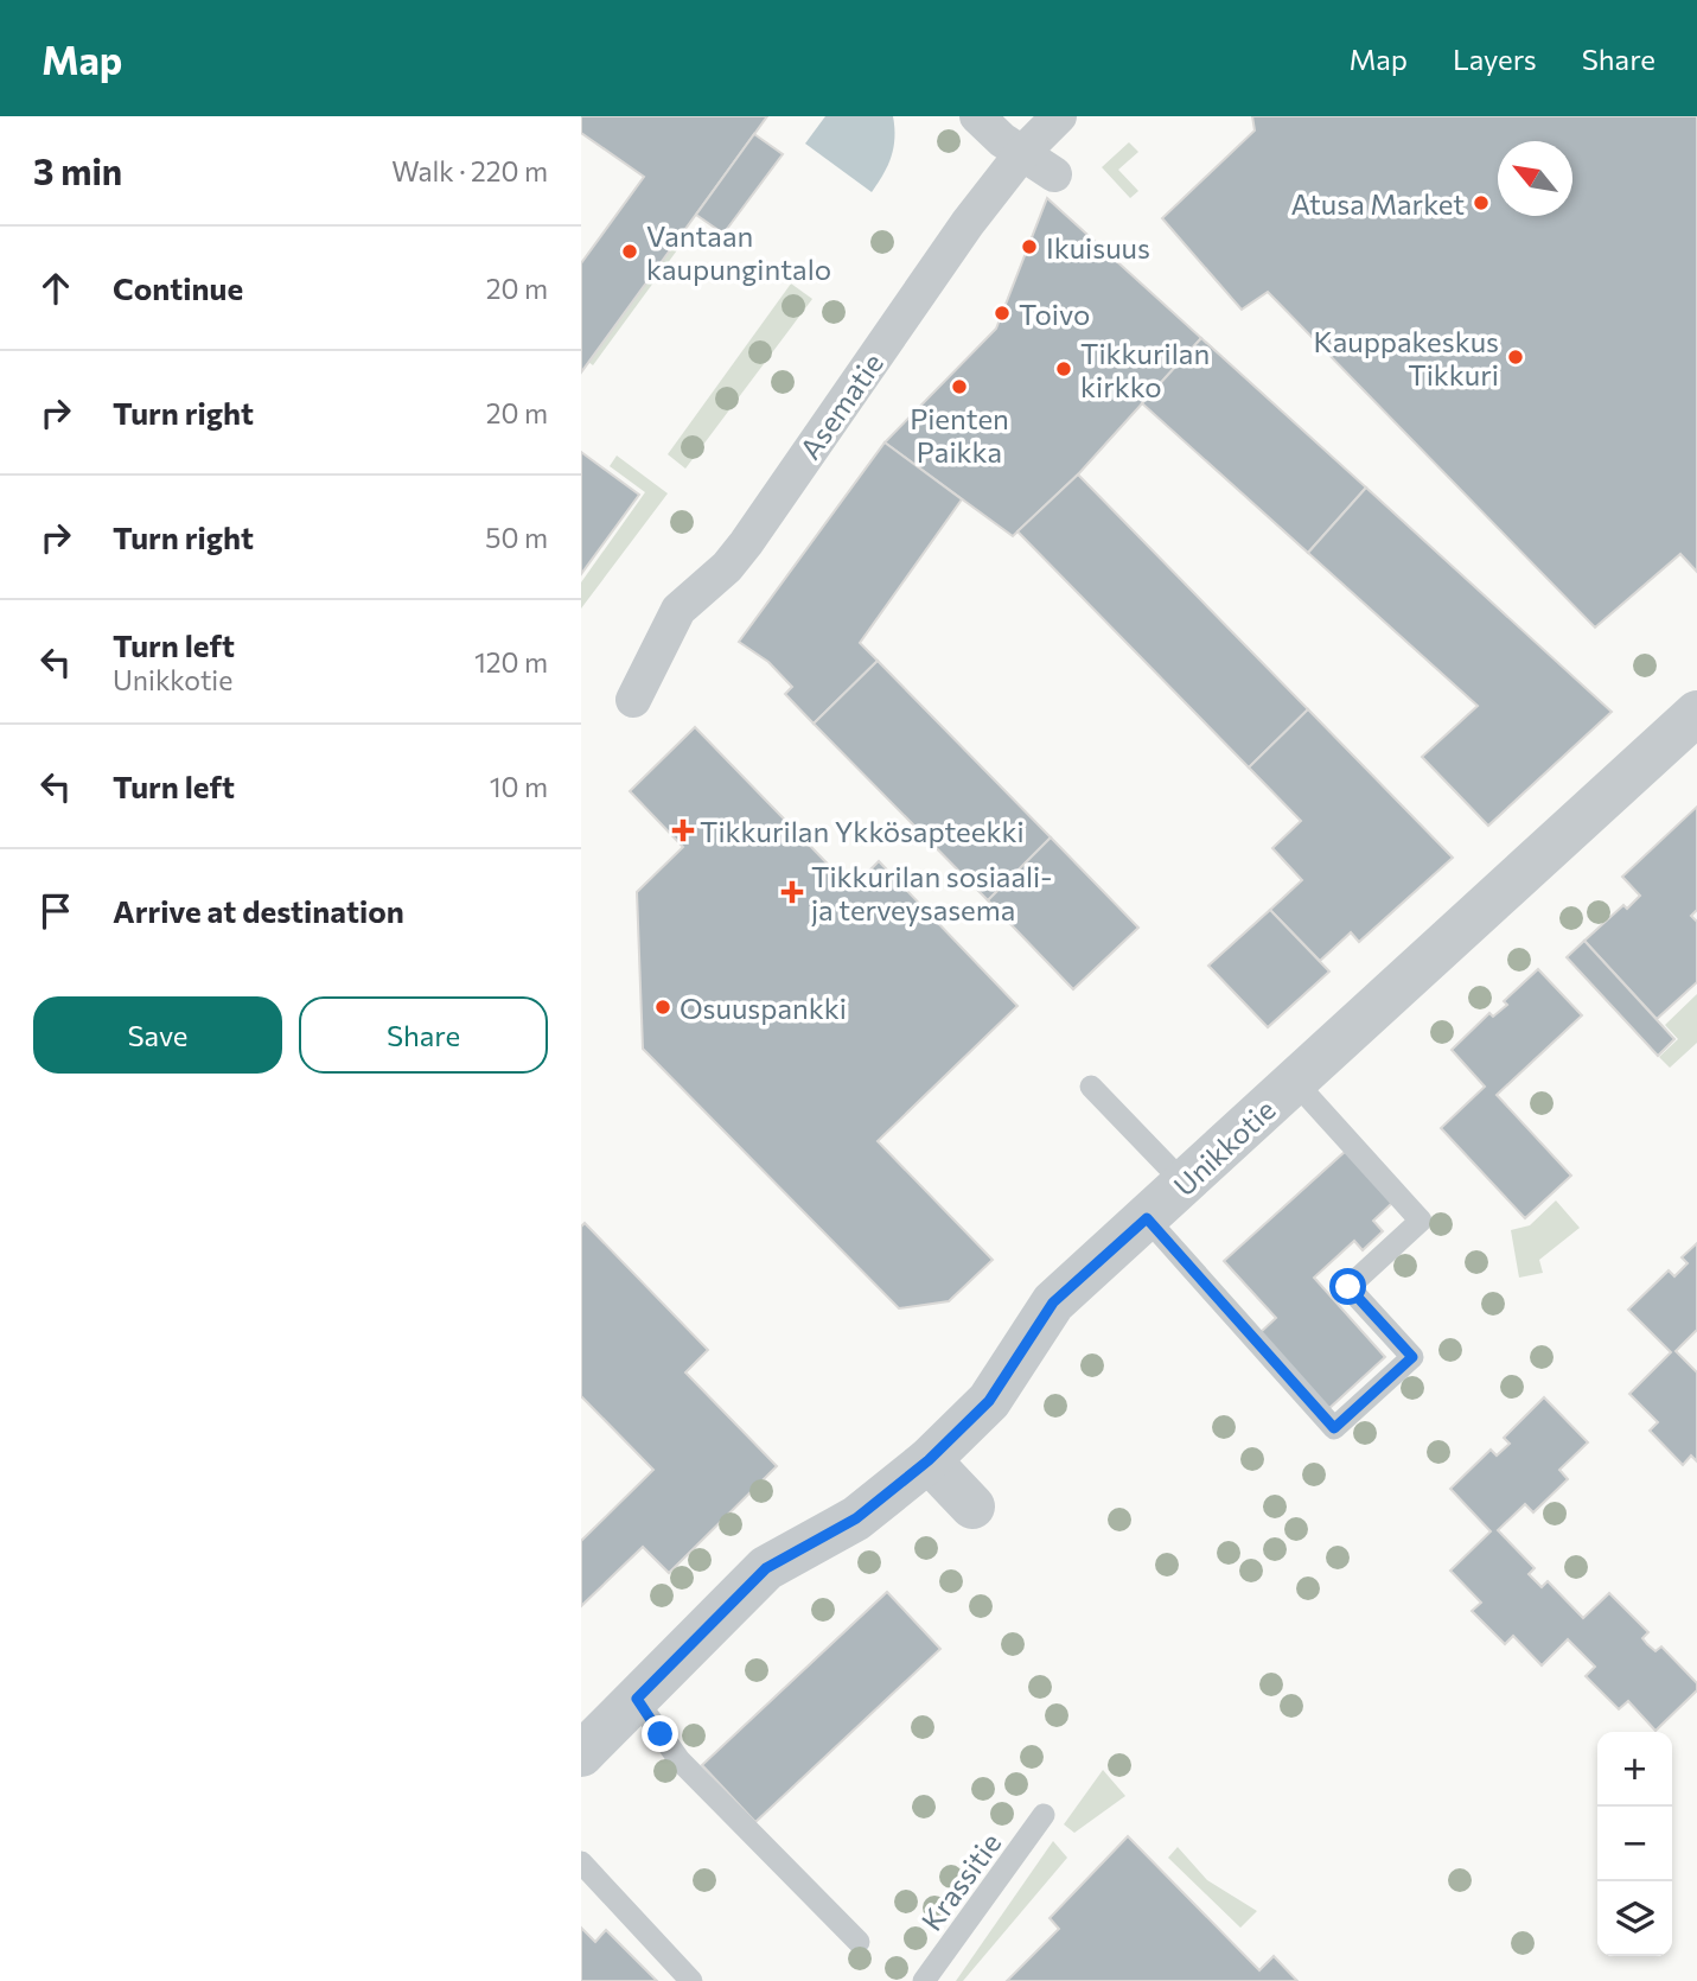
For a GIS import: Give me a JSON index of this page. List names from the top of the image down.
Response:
{
  "streets": {
    "street": ["Asematie", "Unikkotie"],
    "lane": ["Krassitie"]
  },
  "places": {
    "other": [
      "Atusa Market",
      "Ikuisuus",
      "Vantaan kaupungintalo",
      "Toivo",
      "Kauppakeskus Tikkuri",
      "Tikkurilan kirkko",
      "Pienten Paikka",
      "Osuuspankki"
    ],
    "health": ["Tikkurilan Ykkösapteekki", "Tikkurilan sosiaali- ja terveysasema"]
  },
  "north": "top left",
  "page": {
    "header": "Map",
    "nav": ["Map", "Layers", "Share"],
    "heading": ["3 min", "Walk · 220 m"],
    "list": [
      ["Continue", "20 m"],
      ["Turn right", "20 m"],
      ["Turn right", "50 m"],
      ["Turn left", "Unikkotie", "120 m"],
      ["Turn left", "10 m"],
      "Arrive at destination"
    ],
    "buttons": ["Save", "Share"],
    "map_buttons": ["+", "−"]
  }
}
